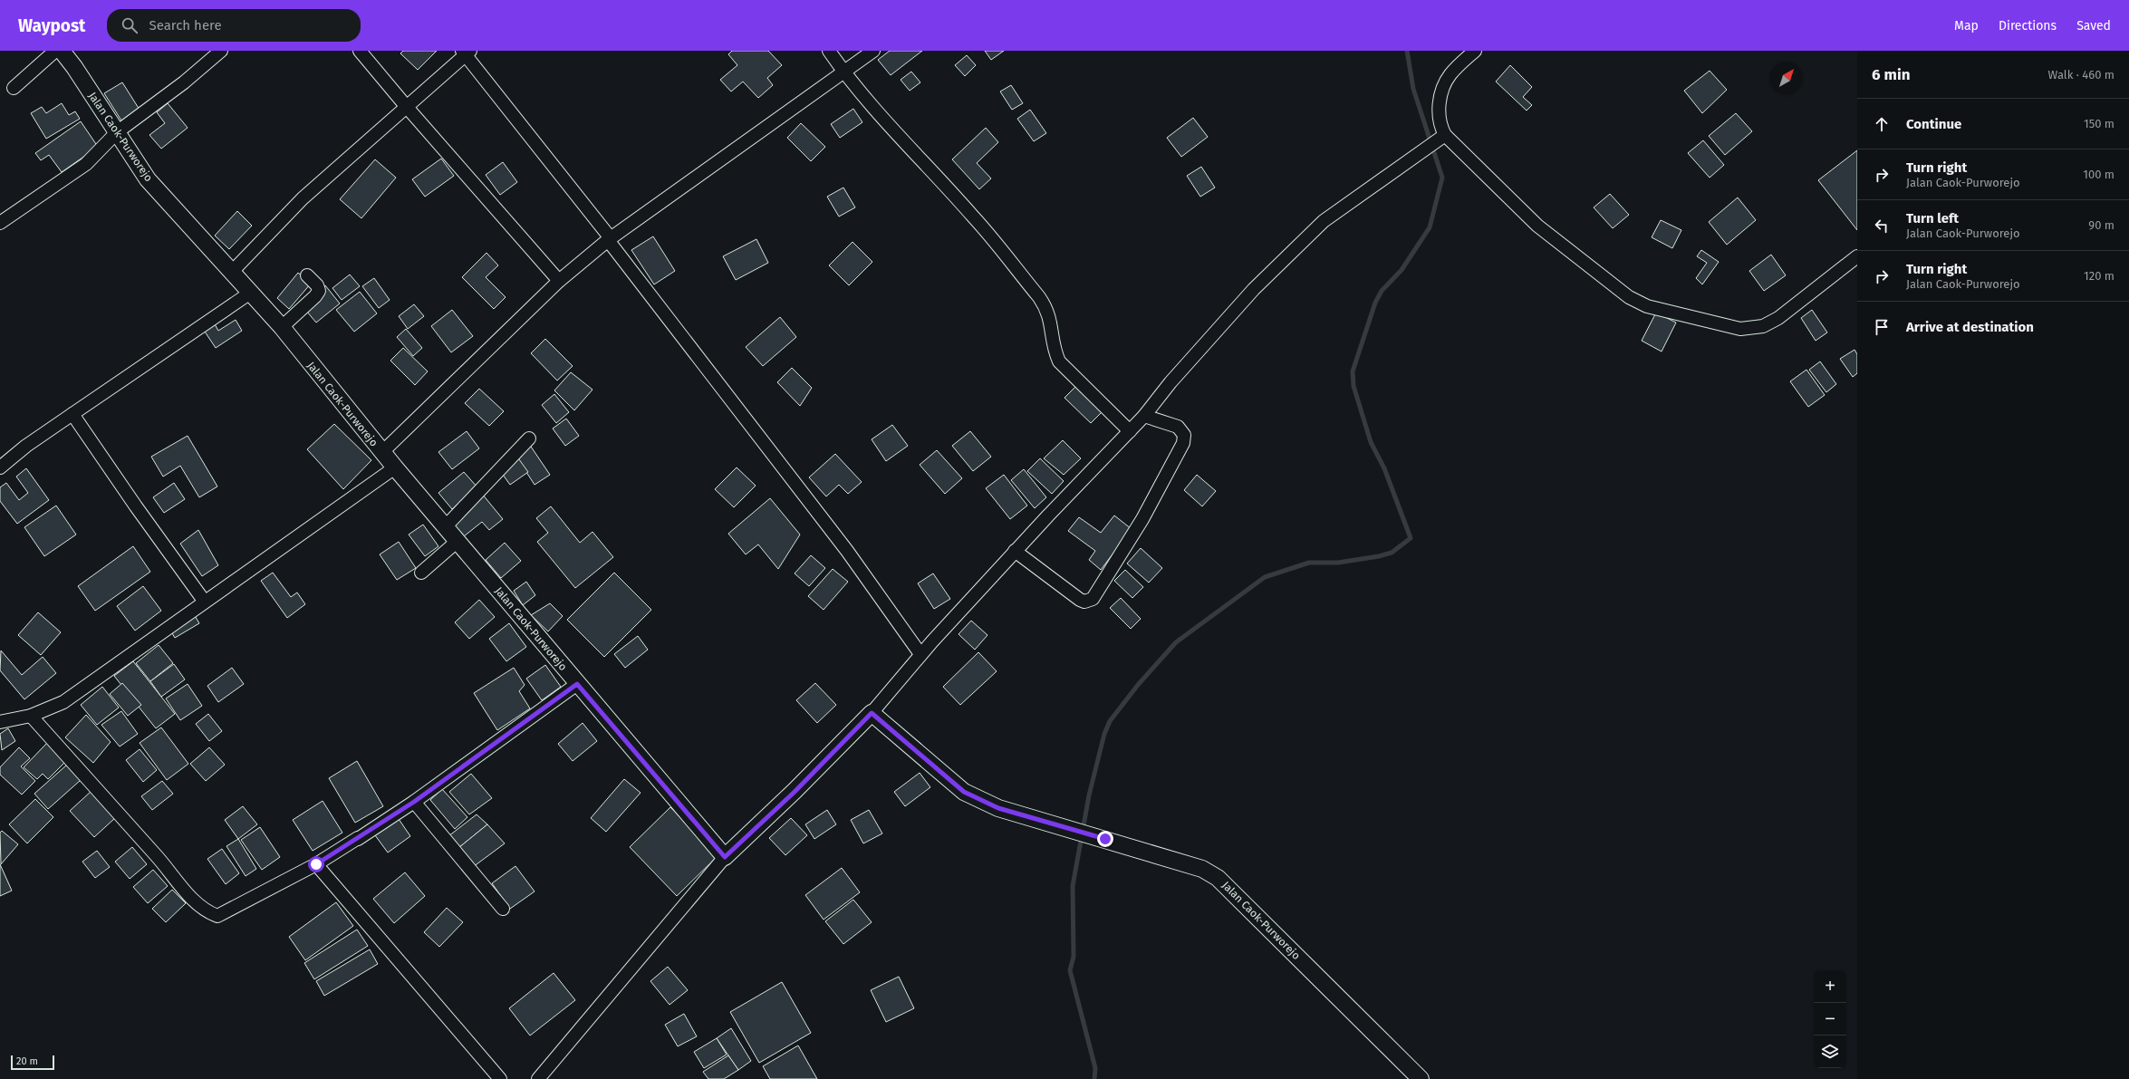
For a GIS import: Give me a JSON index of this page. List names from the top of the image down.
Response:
{
  "streets": {
    "street": ["Jalan Caok-Purworejo"]
  },
  "scale_bar": "20 m",
  "north": "top right",
  "page": {
    "header": "Waypost",
    "search": "Search here",
    "nav": ["Map", "Directions", "Saved"],
    "heading": ["6 min", "Walk · 460 m"],
    "list": [
      ["Continue", "150 m"],
      ["Turn right", "Jalan Caok-Purworejo", "100 m"],
      ["Turn left", "Jalan Caok-Purworejo", "90 m"],
      ["Turn right", "Jalan Caok-Purworejo", "120 m"],
      "Arrive at destination"
    ],
    "map_buttons": ["+", "−"],
    "scale": "20 m"
  }
}
